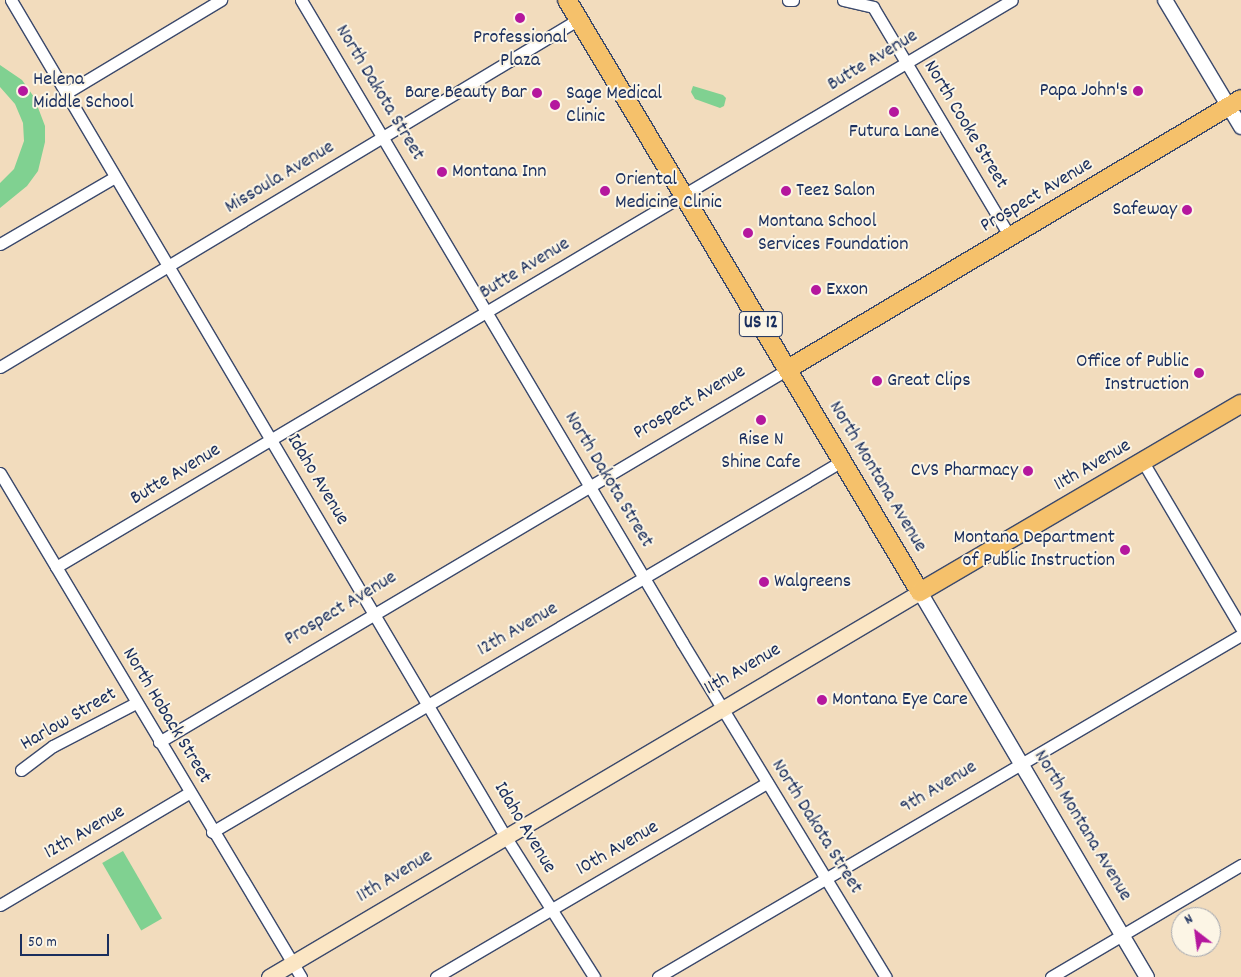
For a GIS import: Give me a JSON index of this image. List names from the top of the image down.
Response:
{
  "streets": {
    "highway": [
      "Prospect Avenue",
      "US 12",
      "11th Avenue",
      "North Montana Avenue"
    ],
    "street": [
      "Butte Avenue",
      "North Dakota Street",
      "North Cooke Street",
      "Missoula Avenue",
      "Idaho Avenue",
      "12th Avenue",
      "North Hoback Street",
      "Harlow Street",
      "9th Avenue",
      "10th Avenue"
    ]
  },
  "crossings": [
    ["Butte Avenue", "North Dakota Street"],
    ["Butte Avenue", "North Cooke Street"],
    ["Butte Avenue", "North Montana Avenue"],
    ["Butte Avenue", "Idaho Avenue"],
    ["Butte Avenue", "North Hoback Street"],
    ["North Dakota Street", "Missoula Avenue"],
    ["North Dakota Street", "Prospect Avenue"],
    ["North Dakota Street", "11th Avenue"],
    ["North Dakota Street", "12th Avenue"],
    ["North Dakota Street", "9th Avenue"],
    ["North Dakota Street", "10th Avenue"],
    ["North Cooke Street", "Prospect Avenue"],
    ["Missoula Avenue", "North Montana Avenue"],
    ["Missoula Avenue", "Idaho Avenue"],
    ["Prospect Avenue", "North Montana Avenue"],
    ["Prospect Avenue", "Idaho Avenue"],
    ["Prospect Avenue", "North Hoback Street"],
    ["11th Avenue", "North Montana Avenue"],
    ["11th Avenue", "Idaho Avenue"],
    ["11th Avenue", "North Hoback Street"],
    ["North Montana Avenue", "12th Avenue"],
    ["North Montana Avenue", "9th Avenue"],
    ["Idaho Avenue", "12th Avenue"],
    ["Idaho Avenue", "10th Avenue"],
    ["12th Avenue", "North Hoback Street"],
    ["North Hoback Street", "Harlow Street"]
  ],
  "places": [
    "Professional Plaza",
    "Helena Middle School",
    "Papa John's",
    "Bare Beauty Bar",
    "Sage Medical Clinic",
    "Futura Lane",
    "Montana Inn",
    "Oriental Medicine Clinic",
    "Teez Salon",
    "Safeway",
    "Montana School Services Foundation",
    "Exxon",
    "Office of Public Instruction",
    "Great Clips",
    "Rise N Shine Cafe",
    "CVS Pharmacy",
    "Montana Department of Public Instruction",
    "Walgreens",
    "Montana Eye Care"
  ],
  "scale_bar": "50 m",
  "north": "top left"
}
